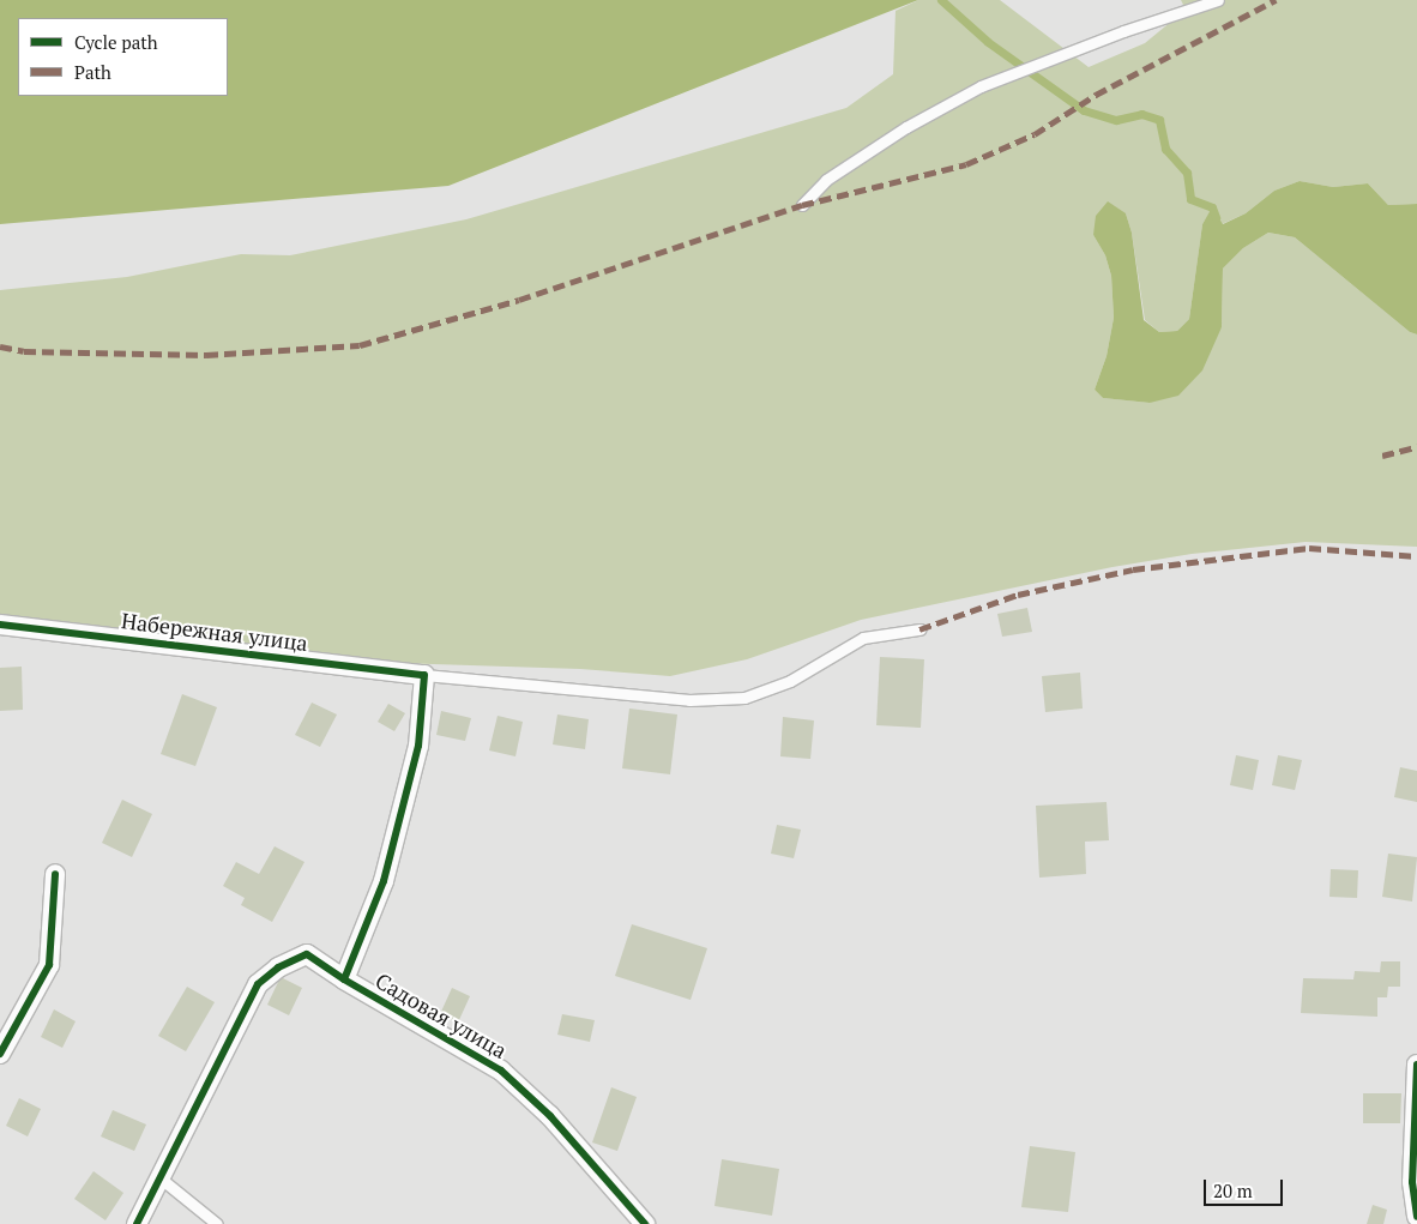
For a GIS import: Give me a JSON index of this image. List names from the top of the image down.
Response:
{
  "streets": {
    "street": ["Набережная улица", "Садовая улица"]
  },
  "legend": ["Cycle path", "Path"],
  "scale_bar": "20 m"
}
